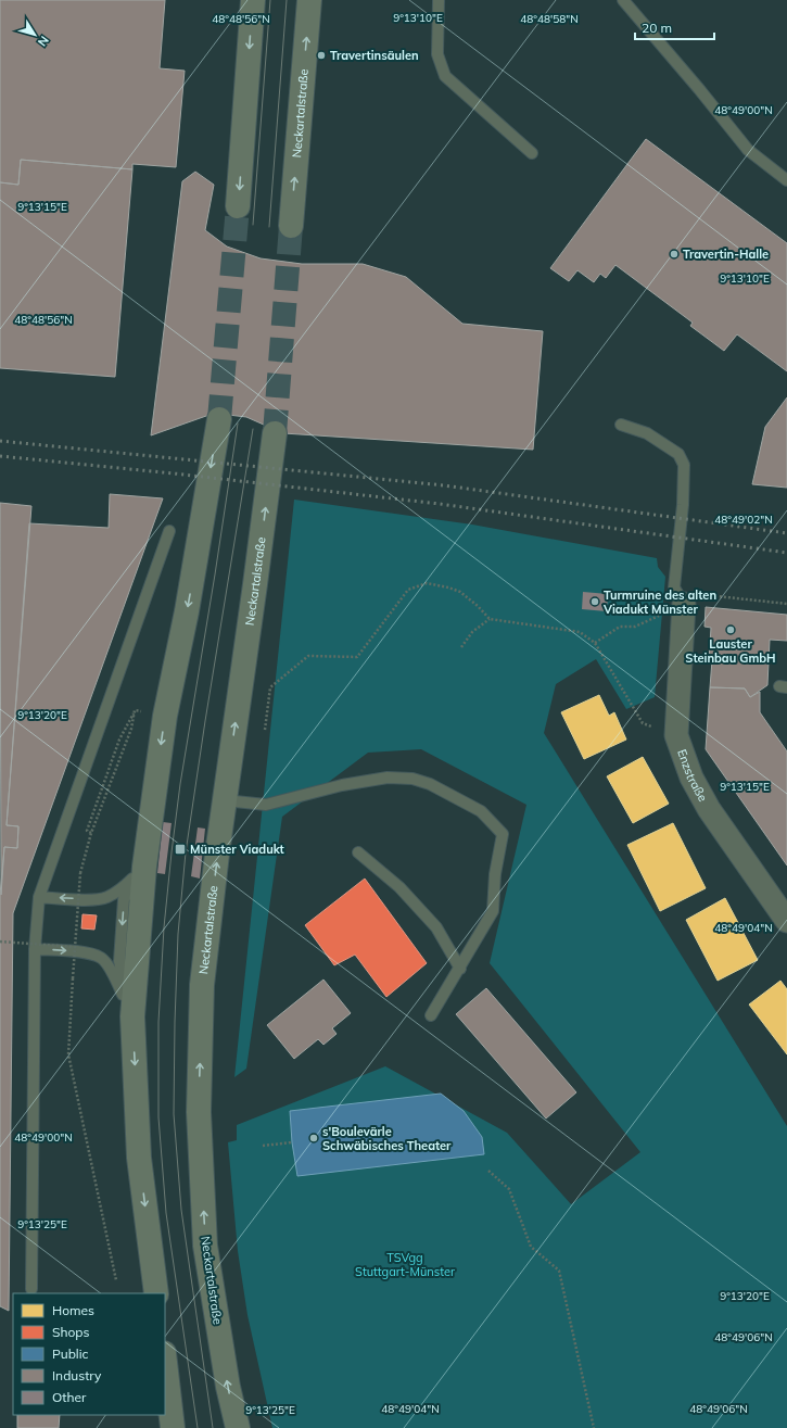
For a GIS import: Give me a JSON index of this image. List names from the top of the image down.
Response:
{
  "streets": {
    "main road": ["Neckartalstraße"],
    "street": ["Enzstraße"]
  },
  "parks": ["TSVgg Stuttgart-Münster"],
  "places": {
    "other": [
      "Travertinsäulen",
      "Travertin-Halle",
      "Turmruine des alten Viadukt Münster",
      "Lauster Steinbau GmbH",
      "s'Boulevärle Schwäbisches Theater"
    ],
    "transit": ["Münster Viadukt"]
  },
  "legend": [
    "Homes",
    "Shops",
    "Public",
    "Industry",
    "Other"
  ],
  "scale_bar": "20 m",
  "north": "bottom right",
  "coordinates": [
    "9°13'10\"E",
    "48°48'56\"N",
    "48°48'58\"N",
    "48°49'00\"N",
    "9°13'15\"E",
    "48°49'02\"N",
    "9°13'20\"E",
    "48°49'04\"N",
    "9°13'25\"E",
    "48°49'06\"N"
  ]
}
